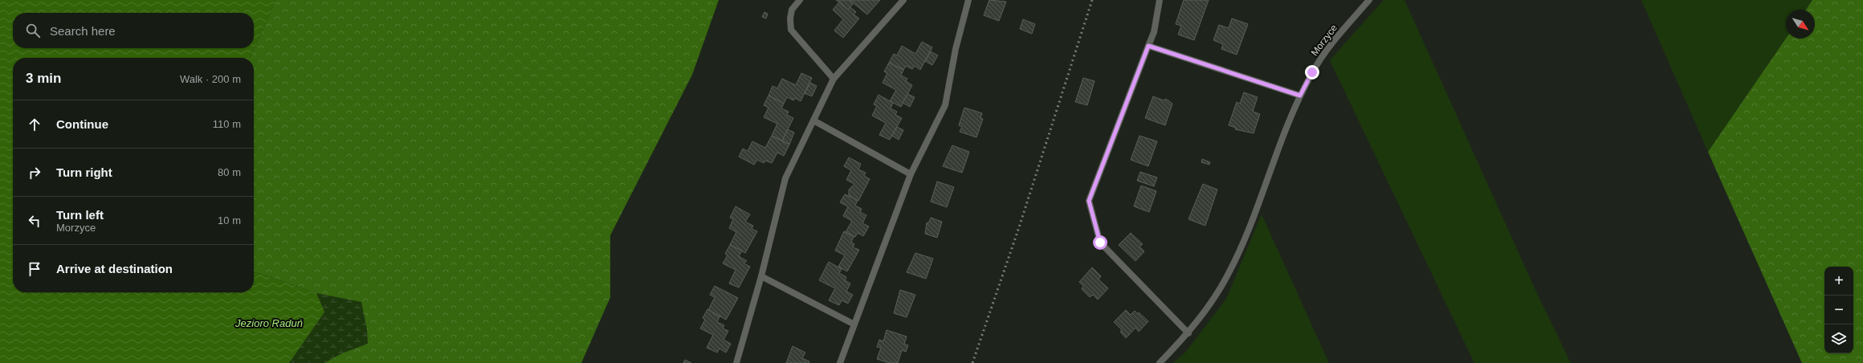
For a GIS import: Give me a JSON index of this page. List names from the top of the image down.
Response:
{
  "streets": {
    "street": ["Morzyce"]
  },
  "water": ["Jezioro Raduń"],
  "north": "bottom right",
  "page": {
    "search": "Search here",
    "heading": ["3 min", "Walk · 200 m"],
    "list": [
      ["Continue", "110 m"],
      ["Turn right", "80 m"],
      ["Turn left", "Morzyce", "10 m"],
      "Arrive at destination"
    ],
    "map_buttons": ["+", "−"]
  }
}
